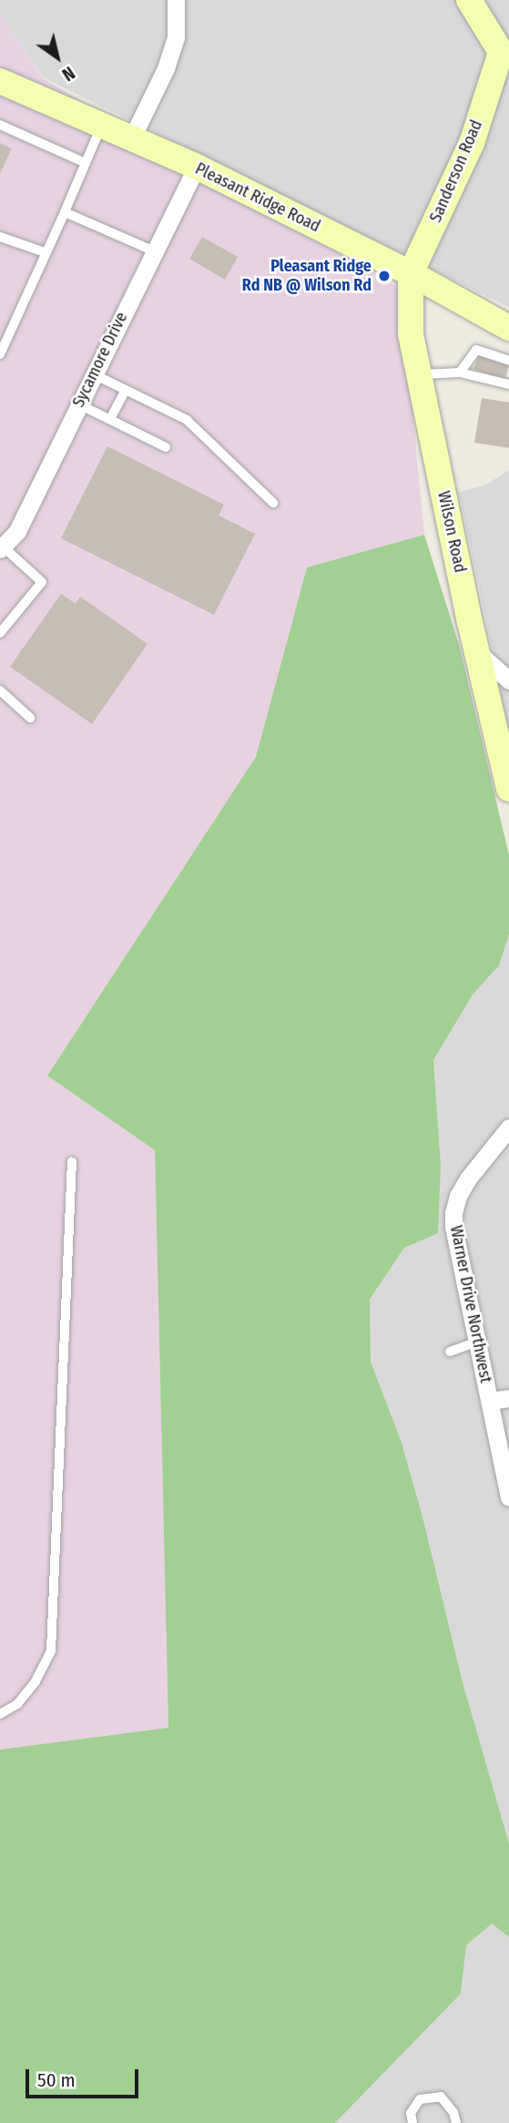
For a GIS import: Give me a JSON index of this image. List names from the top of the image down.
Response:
{
  "streets": {
    "street": [
      "Sanderson Road",
      "Pleasant Ridge Road",
      "Sycamore Drive",
      "Wilson Road",
      "Warner Drive Northwest"
    ]
  },
  "crossings": [
    ["Sanderson Road", "Pleasant Ridge Road"],
    ["Sanderson Road", "Wilson Road"],
    ["Pleasant Ridge Road", "Sycamore Drive"],
    ["Pleasant Ridge Road", "Wilson Road"]
  ],
  "places": ["Pleasant Ridge Rd NB @ Wilson Rd"],
  "scale_bar": "50 m",
  "north": "bottom right"
}
